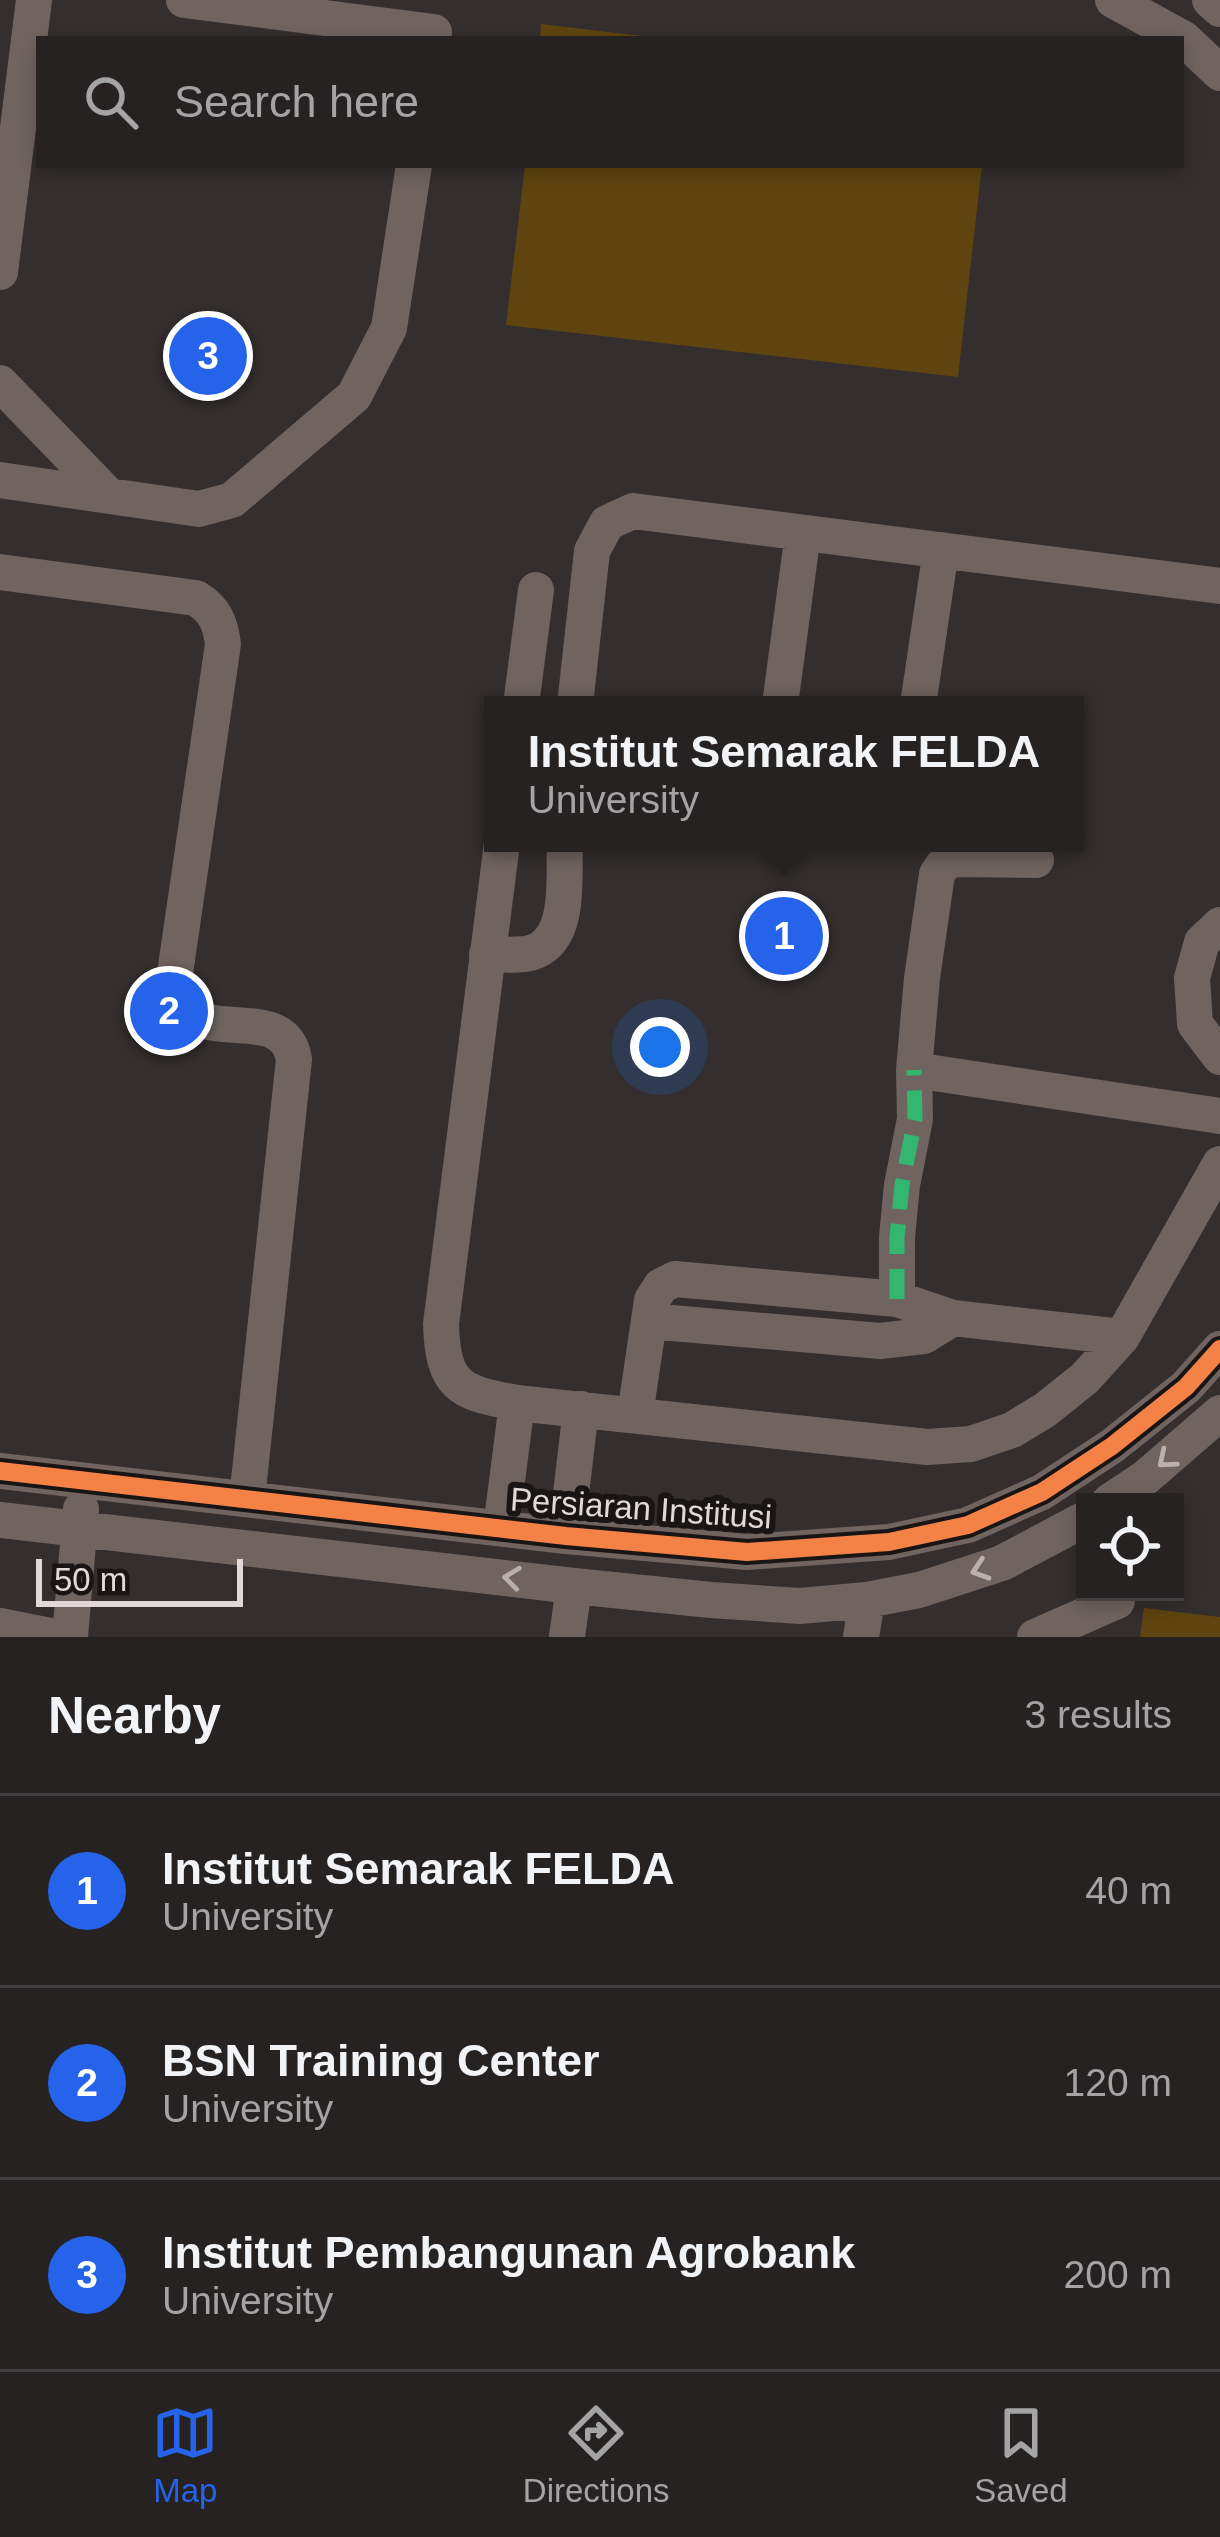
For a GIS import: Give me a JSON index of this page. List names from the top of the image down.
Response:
{
  "streets": {
    "street": ["Persiaran Institusi"]
  },
  "scale_bar": "50 m",
  "page": {
    "search": "Search here",
    "pins": ["3", "1", "2"],
    "popup": ["Institut Semarak FELDA", "University"],
    "scale": "50 m",
    "heading": ["Nearby", "3 results"],
    "list": [
      {
        "mark": "1",
        "name": "Institut Semarak FELDA",
        "note": "University",
        "value": "40 m"
      },
      {
        "mark": "2",
        "name": "BSN Training Center",
        "note": "University",
        "value": "120 m"
      },
      {
        "mark": "3",
        "name": "Institut Pembangunan Agrobank",
        "note": "University",
        "value": "200 m"
      }
    ],
    "nav": ["Map", "Directions", "Saved"]
  }
}
